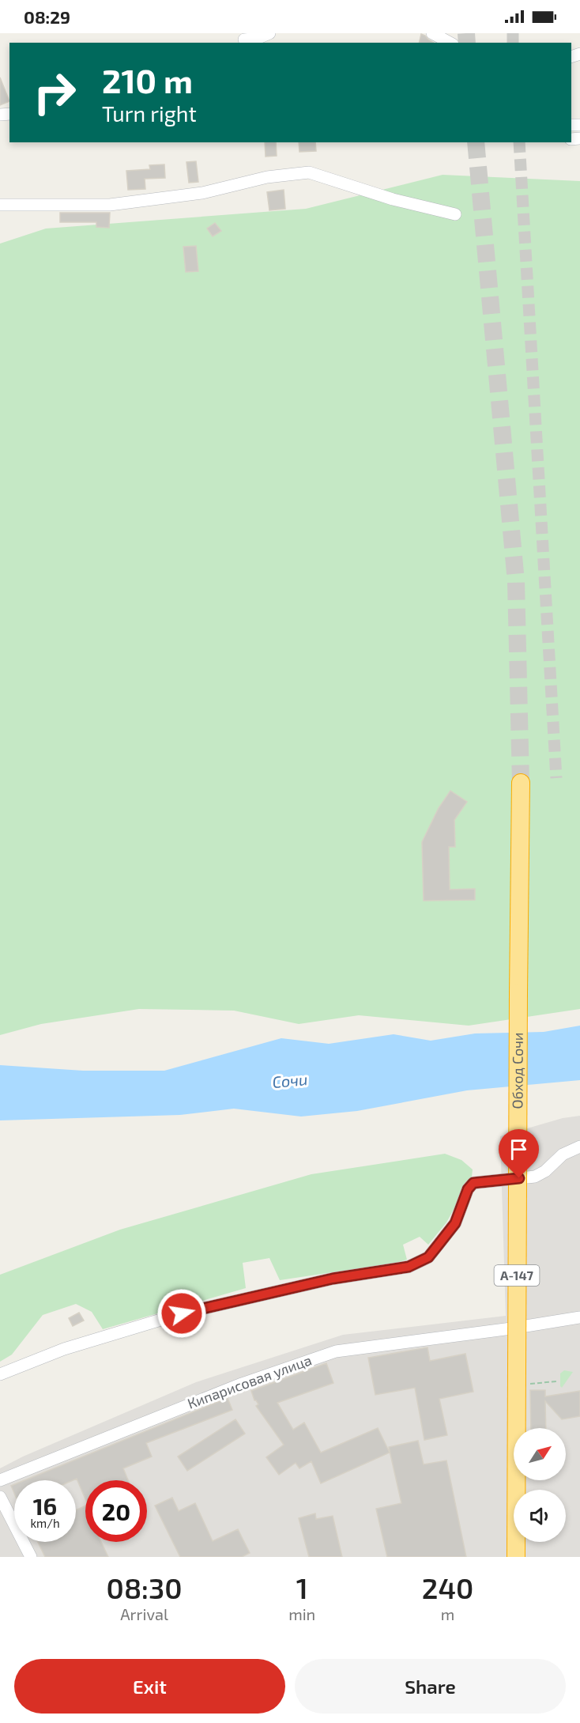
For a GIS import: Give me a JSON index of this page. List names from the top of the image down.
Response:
{
  "streets": {
    "highway": ["Обход Сочи", "А-147"],
    "street": ["Кипарисовая улица"]
  },
  "water": ["Сочи"],
  "north": "top right",
  "page": {
    "status": "08:29",
    "turn": ["210 m", "Turn right"],
    "speed": "16 km/h",
    "limit": "20",
    "eta": [
      "08:30",
      "Arrival",
      "1",
      "min",
      "240",
      "m"
    ],
    "buttons": ["Exit", "Share"]
  }
}
